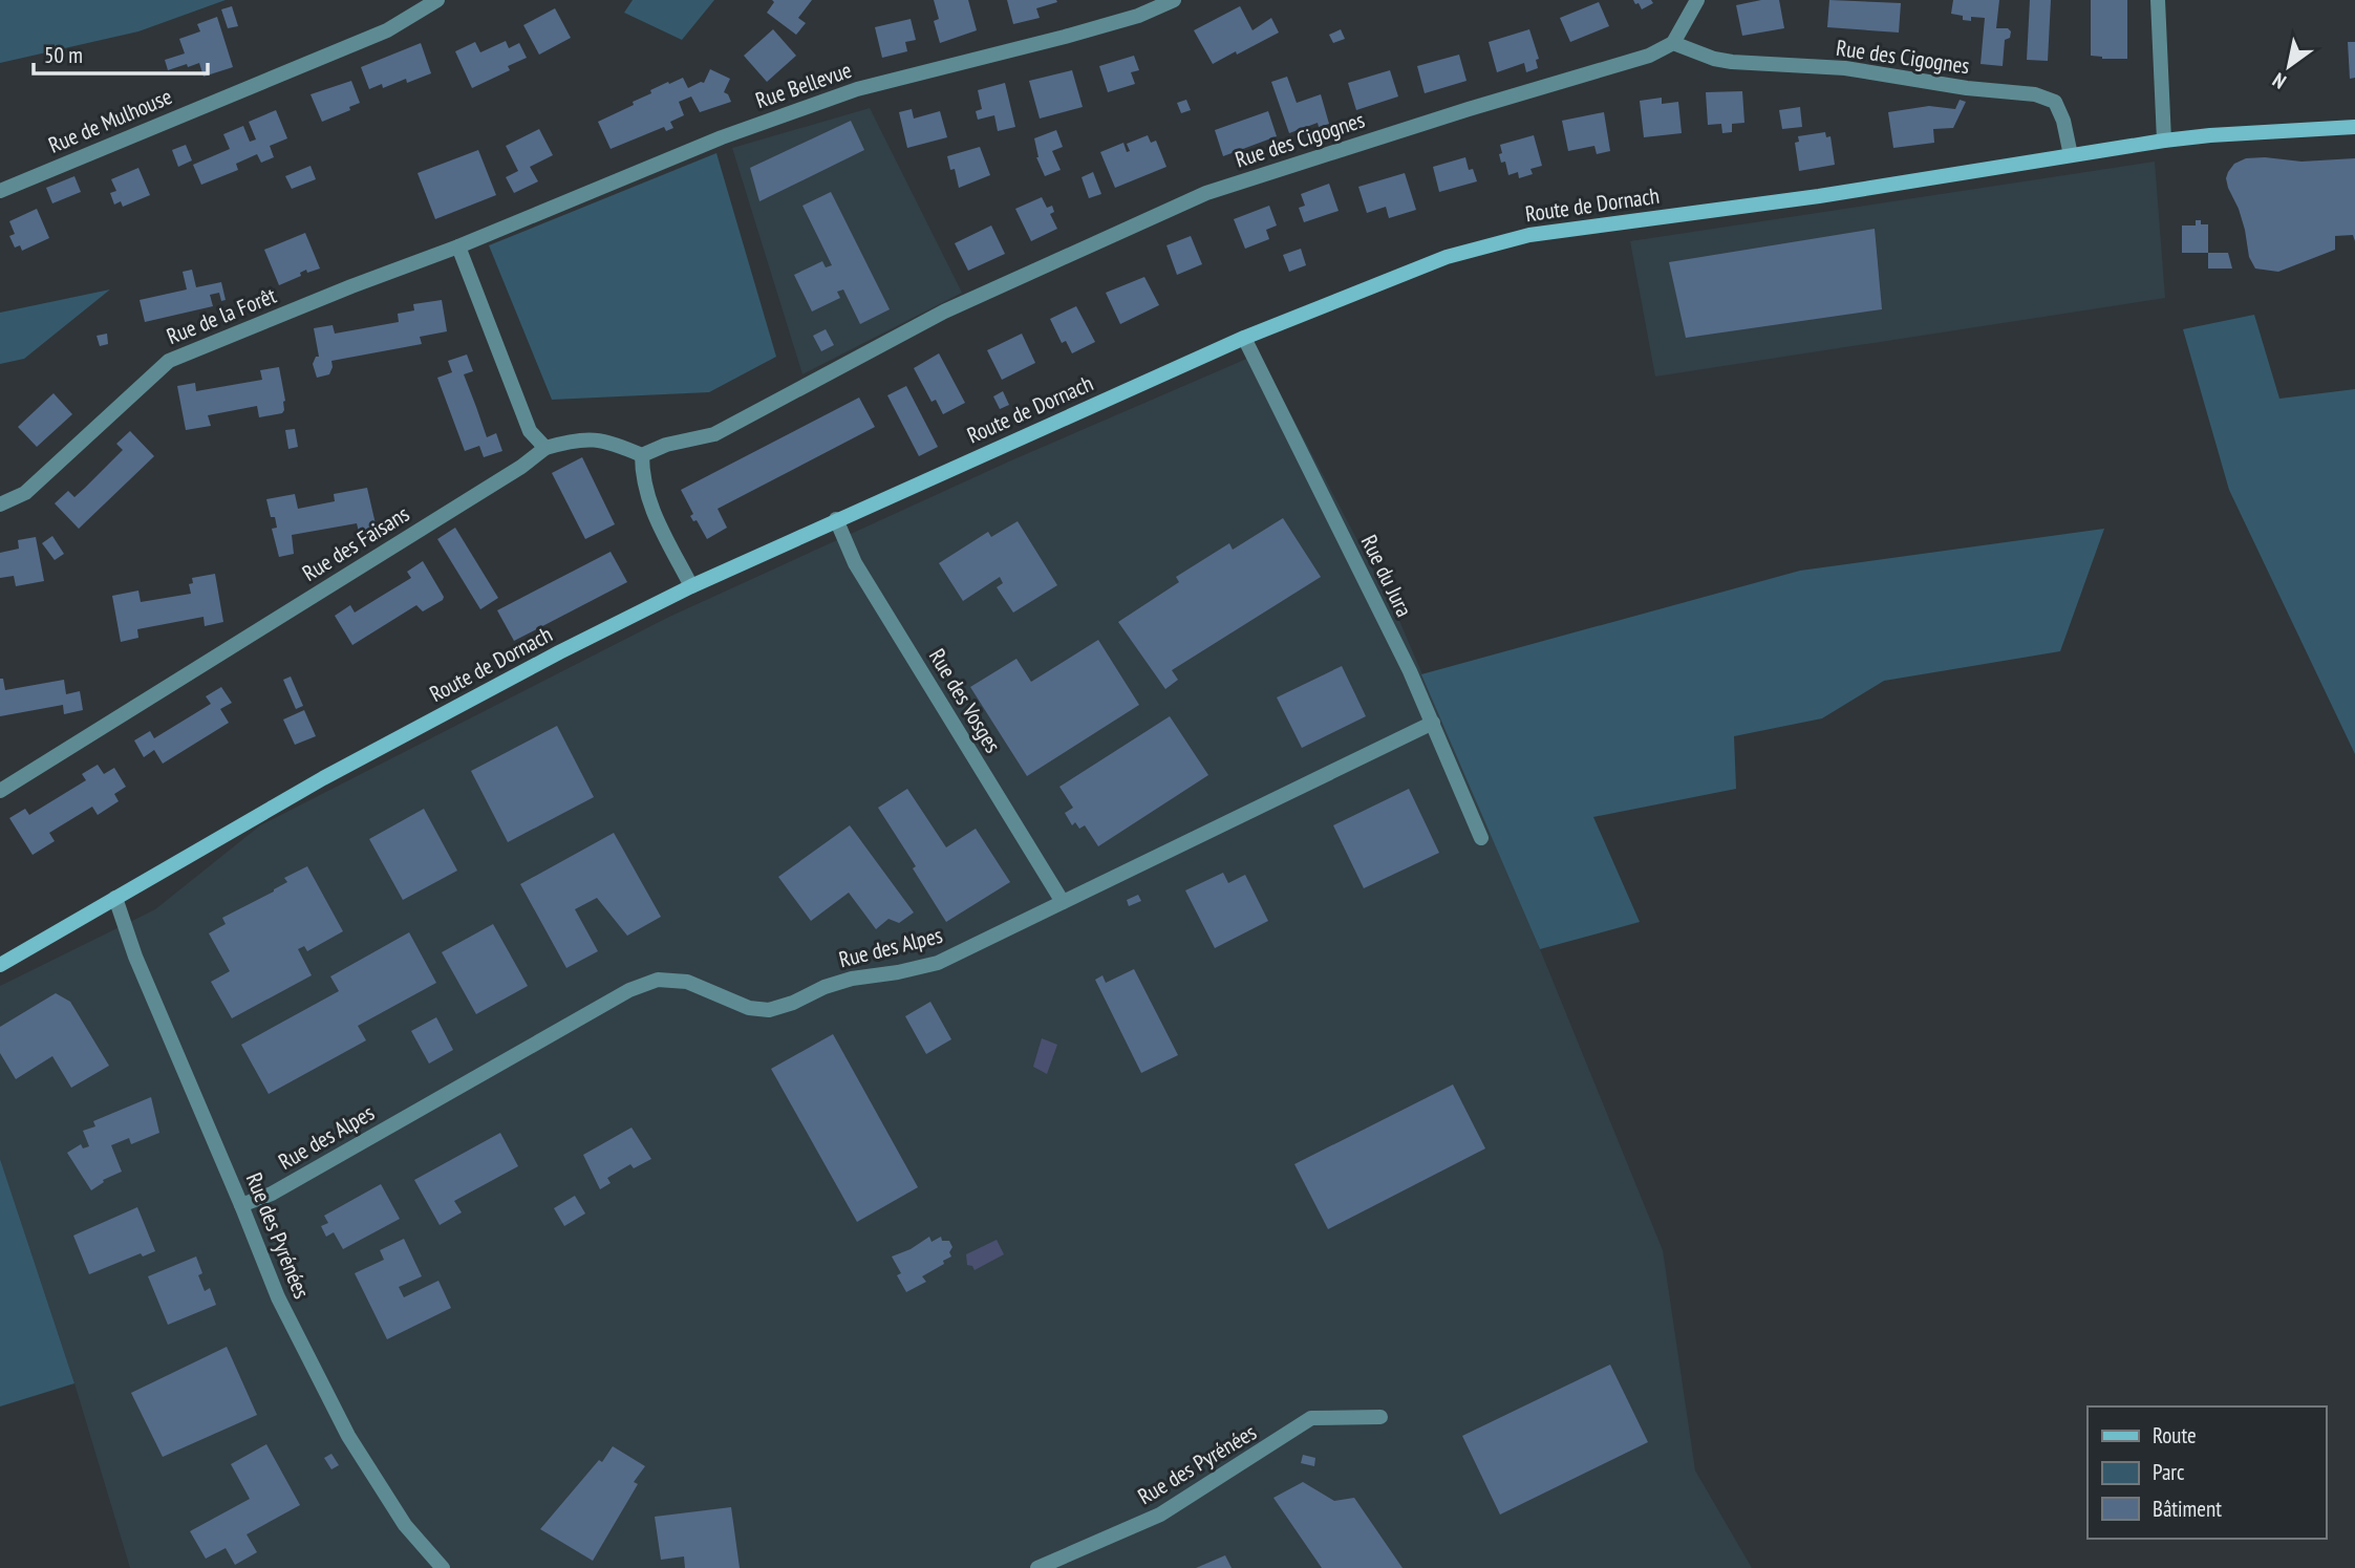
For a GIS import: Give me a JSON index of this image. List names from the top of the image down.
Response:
{
  "streets": {
    "main road": ["Route de Dornach"],
    "street": [
      "Rue des Cigognes",
      "Rue Bellevue",
      "Rue de Mulhouse",
      "Rue de la Forêt",
      "Rue des Faisans",
      "Rue du Jura",
      "Rue des Vosges",
      "Rue des Alpes",
      "Rue des Pyrénées"
    ]
  },
  "crossings": [
    ["Rue des Cigognes", "Route de Dornach"],
    ["Rue Bellevue", "Rue de la Forêt"],
    ["Route de Dornach", "Rue du Jura"],
    ["Route de Dornach", "Rue des Vosges"],
    ["Route de Dornach", "Rue des Pyrénées"],
    ["Rue du Jura", "Rue des Alpes"],
    ["Rue des Vosges", "Rue des Alpes"],
    ["Rue des Alpes", "Rue des Pyrénées"]
  ],
  "legend": ["Route", "Parc", "Bâtiment"],
  "scale_bar": "50 m",
  "north": "bottom left"
}
